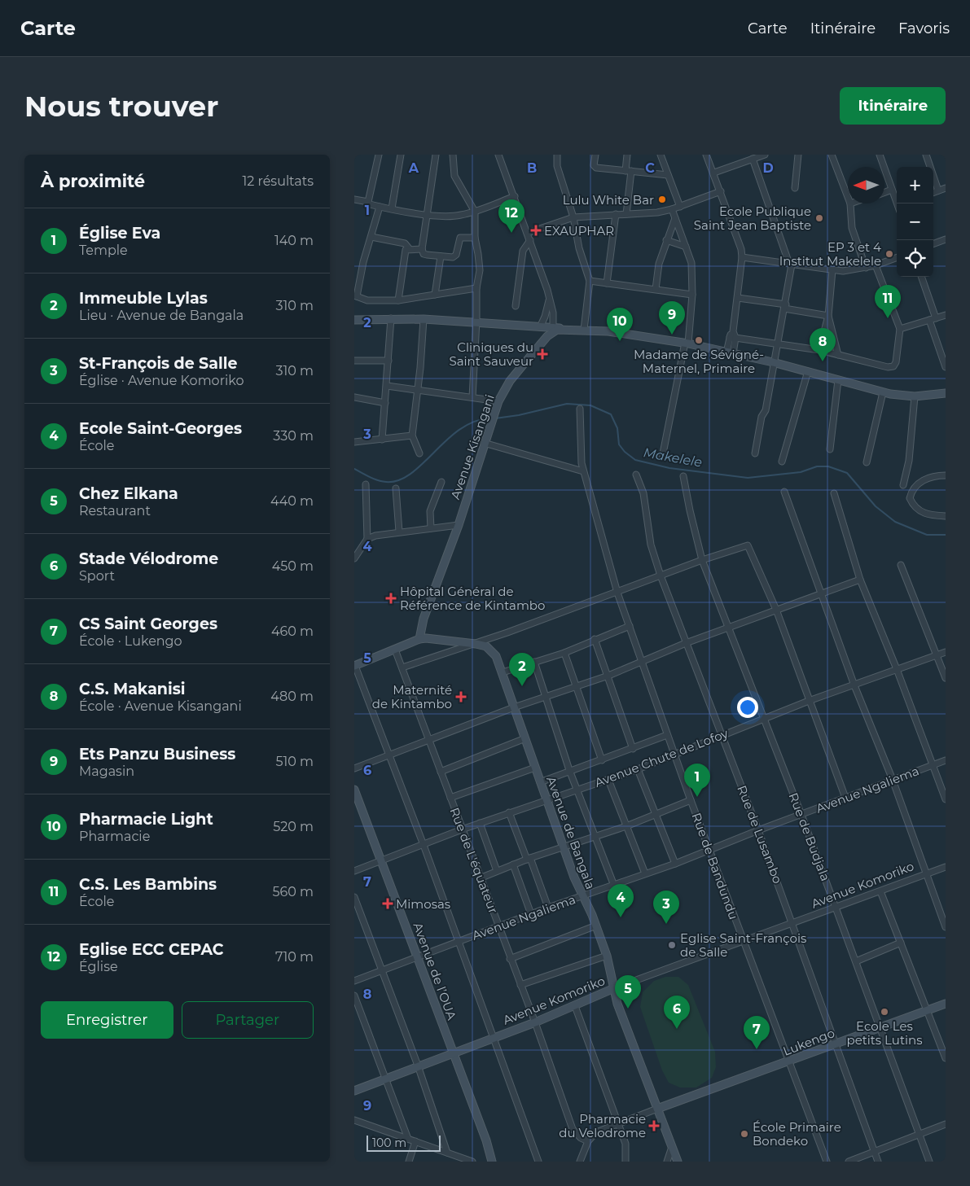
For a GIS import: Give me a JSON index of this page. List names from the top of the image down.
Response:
{
  "streets": {
    "street": [
      "Avenue Kisangani",
      "Avenue Chute de Lofoy",
      "Avenue Ngaliema",
      "Avenue de Bangala",
      "Rue de Lusambo",
      "Rue de Budjala",
      "Rue de L'équateur",
      "Rue de Bandundu",
      "Avenue Komoriko",
      "Avenue de l’OUA",
      "Lukengo"
    ]
  },
  "crossings": [
    ["Avenue Kisangani", "Avenue de Bangala"],
    ["Avenue Chute de Lofoy", "Avenue de Bangala"],
    ["Avenue Chute de Lofoy", "Rue de Lusambo"],
    ["Avenue Chute de Lofoy", "Rue de Budjala"],
    ["Avenue Chute de Lofoy", "Rue de L'équateur"],
    ["Avenue Chute de Lofoy", "Rue de Bandundu"],
    ["Avenue Chute de Lofoy", "Avenue de l’OUA"],
    ["Avenue Ngaliema", "Avenue de Bangala"],
    ["Avenue Ngaliema", "Rue de Lusambo"],
    ["Avenue Ngaliema", "Rue de Budjala"],
    ["Avenue Ngaliema", "Rue de L'équateur"],
    ["Avenue Ngaliema", "Rue de Bandundu"],
    ["Avenue Ngaliema", "Avenue de l’OUA"],
    ["Avenue de Bangala", "Avenue Komoriko"],
    ["Avenue de Bangala", "Lukengo"],
    ["Rue de Lusambo", "Avenue Komoriko"],
    ["Rue de Lusambo", "Lukengo"],
    ["Rue de Budjala", "Avenue Komoriko"],
    ["Rue de Budjala", "Lukengo"],
    ["Rue de L'équateur", "Avenue Komoriko"],
    ["Rue de Bandundu", "Avenue Komoriko"],
    ["Rue de Bandundu", "Lukengo"],
    ["Avenue Komoriko", "Avenue de l’OUA"]
  ],
  "water": ["Makelele"],
  "places": {
    "other": [
      "Lulu White Bar",
      "Ecole Publique Saint Jean Baptiste",
      "EP 3 et 4 Institut Makelele",
      "Madame de Sévigné- Maternel, Primaire",
      "Eglise Saint-François de Salle",
      "Ecole Les petits Lutins",
      "École Primaire Bondeko"
    ],
    "health": [
      "EXAUPHAR",
      "Cliniques du Saint Sauveur",
      "Hôpital Général de Référence de Kintambo",
      "Maternité de Kintambo",
      "Mimosas",
      "Pharmacie du Velodrome"
    ]
  },
  "scale_bar": "100 m",
  "north": "left",
  "page": {
    "header": "Carte",
    "nav": ["Carte", "Itinéraire", "Favoris"],
    "buttons": [
      "Itinéraire",
      ["Enregistrer", "Partager"]
    ],
    "title": "Nous trouver",
    "heading": ["À proximité", "12 résultats"],
    "map_buttons": ["+", "−"],
    "pins": [
      "12",
      "11",
      "9",
      "10",
      "8",
      "2",
      "1",
      "4",
      "3",
      "5",
      "6",
      "7"
    ],
    "list": [
      {
        "mark": "1",
        "name": "Église Eva",
        "note": "Temple",
        "value": "140 m"
      },
      {
        "mark": "2",
        "name": "Immeuble Lylas",
        "note": "Lieu · Avenue de Bangala",
        "value": "310 m"
      },
      {
        "mark": "3",
        "name": "St-François de Salle",
        "note": "Église · Avenue Komoriko",
        "value": "310 m"
      },
      {
        "mark": "4",
        "name": "Ecole Saint-Georges",
        "note": "École",
        "value": "330 m"
      },
      {
        "mark": "5",
        "name": "Chez Elkana",
        "note": "Restaurant",
        "value": "440 m"
      },
      {
        "mark": "6",
        "name": "Stade Vélodrome",
        "note": "Sport",
        "value": "450 m"
      },
      {
        "mark": "7",
        "name": "CS Saint Georges",
        "note": "École · Lukengo",
        "value": "460 m"
      },
      {
        "mark": "8",
        "name": "C.S. Makanisi",
        "note": "École · Avenue Kisangani",
        "value": "480 m"
      },
      {
        "mark": "9",
        "name": "Ets Panzu Business",
        "note": "Magasin",
        "value": "510 m"
      },
      {
        "mark": "10",
        "name": "Pharmacie Light",
        "note": "Pharmacie",
        "value": "520 m"
      },
      {
        "mark": "11",
        "name": "C.S. Les Bambins",
        "note": "École",
        "value": "560 m"
      },
      {
        "mark": "12",
        "name": "Eglise ECC CEPAC",
        "note": "Église",
        "value": "710 m"
      }
    ],
    "scale": "100 m"
  },
  "grid": {
    "columns": [
      "A",
      "B",
      "C",
      "D"
    ],
    "rows": [
      "1",
      "2",
      "3",
      "4",
      "5",
      "6",
      "7",
      "8",
      "9"
    ]
  }
}
